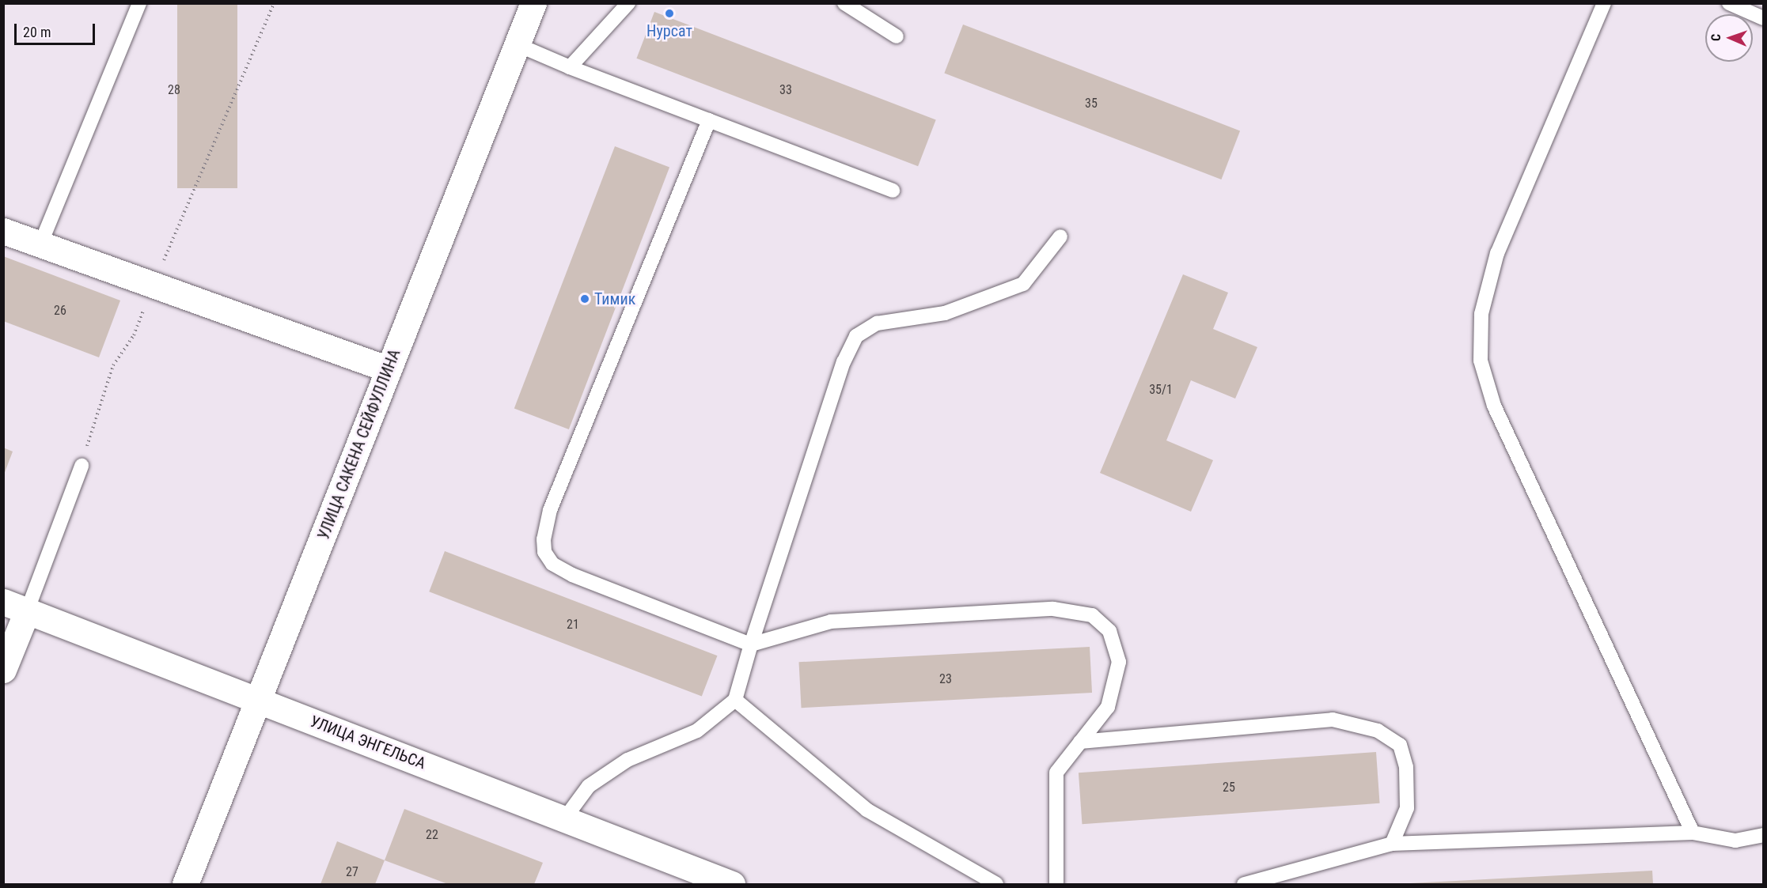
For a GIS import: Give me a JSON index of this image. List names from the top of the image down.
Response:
{
  "streets": {
    "street": ["УЛИЦА САКЕНА СЕЙФУЛЛИНА", "УЛИЦА ЭНГЕЛЬСА"]
  },
  "crossings": [
    ["УЛИЦА САКЕНА СЕЙФУЛЛИНА", "УЛИЦА ЭНГЕЛЬСА"]
  ],
  "places": ["Нурсат", "Тимик"],
  "house_numbers": [
    "28",
    "33",
    "35",
    "26",
    "35/1",
    "21",
    "23",
    "25",
    "22",
    "27"
  ],
  "scale_bar": "20 m",
  "north": "left"
}
